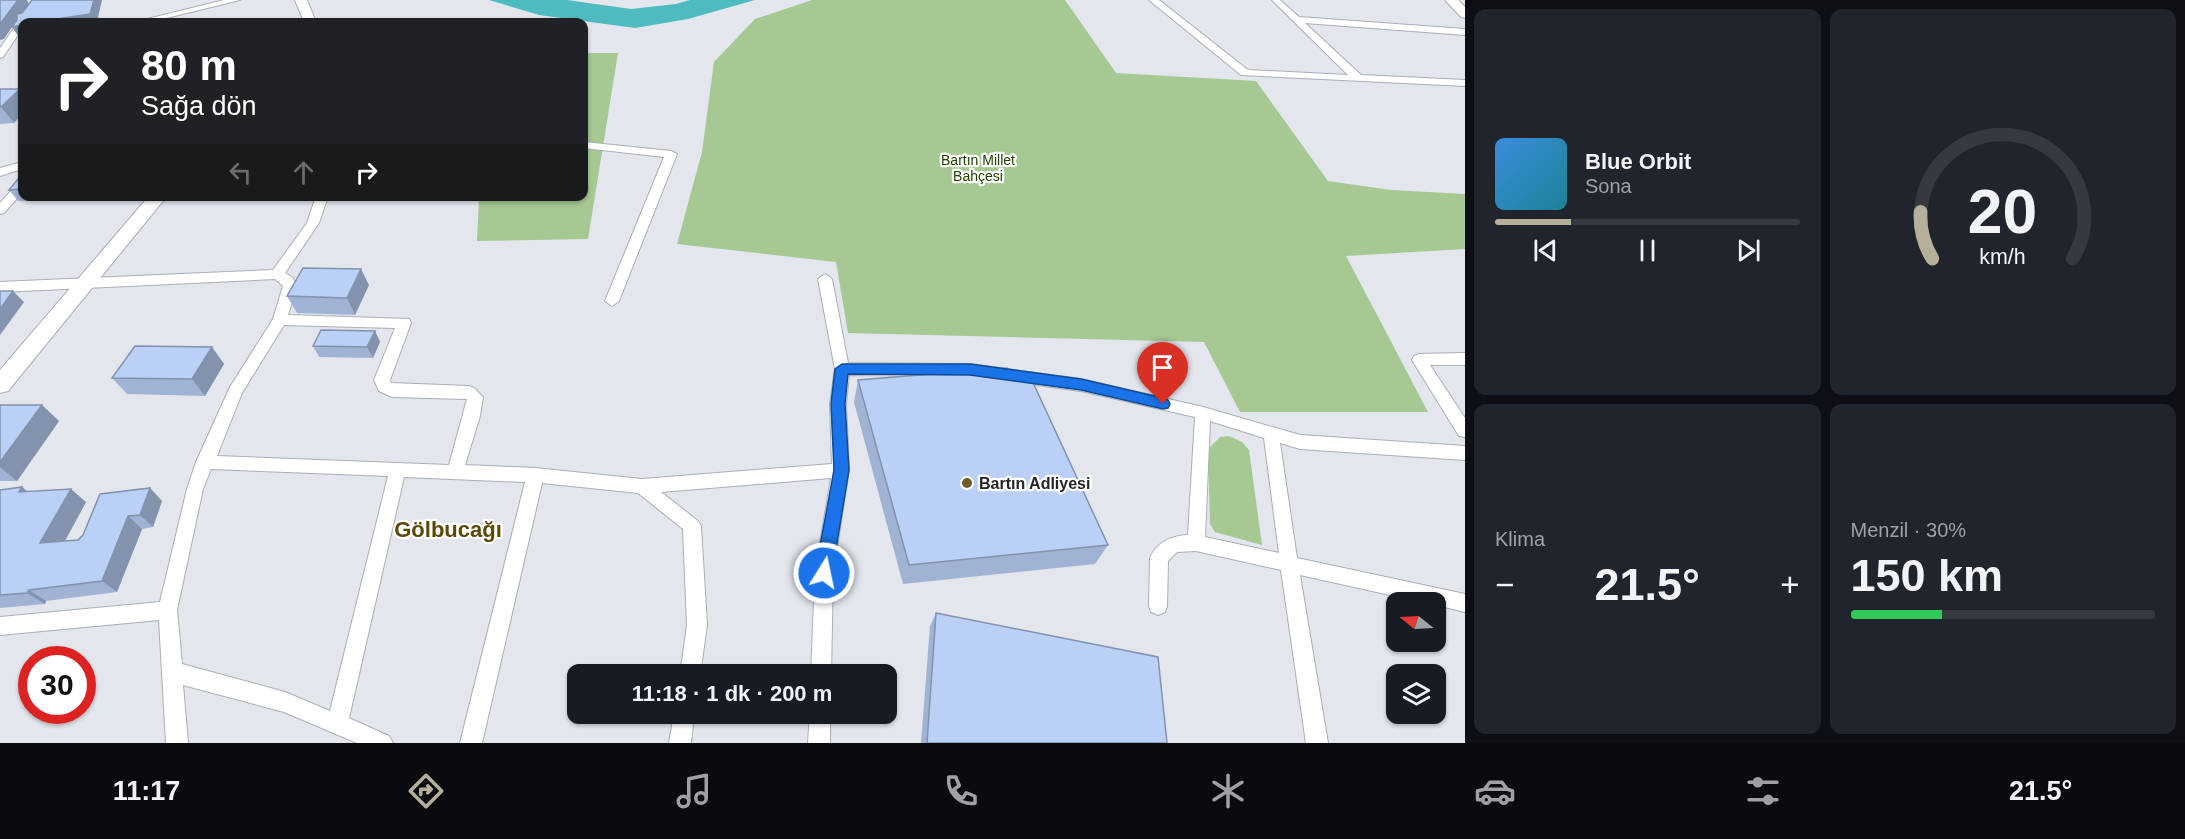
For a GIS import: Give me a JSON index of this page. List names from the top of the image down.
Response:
{
  "districts": ["Gölbucağı"],
  "parks": ["Bartın Millet Bahçesi"],
  "places": ["Bartın Adliyesi"],
  "north": "left",
  "page": {
    "turn": ["80 m", "Sağa dön"],
    "song": ["Blue Orbit", "Sona"],
    "tile": [
      "Klima",
      ["Menzil · 30%", "150 km"]
    ],
    "heat": ["−", "21.5°", "+"],
    "limit": "30",
    "trip": "11:18 · 1 dk · 200 m",
    "tabs": ["11:17", "21.5°"],
    "gauge": ["20", "km/h"]
  }
}
